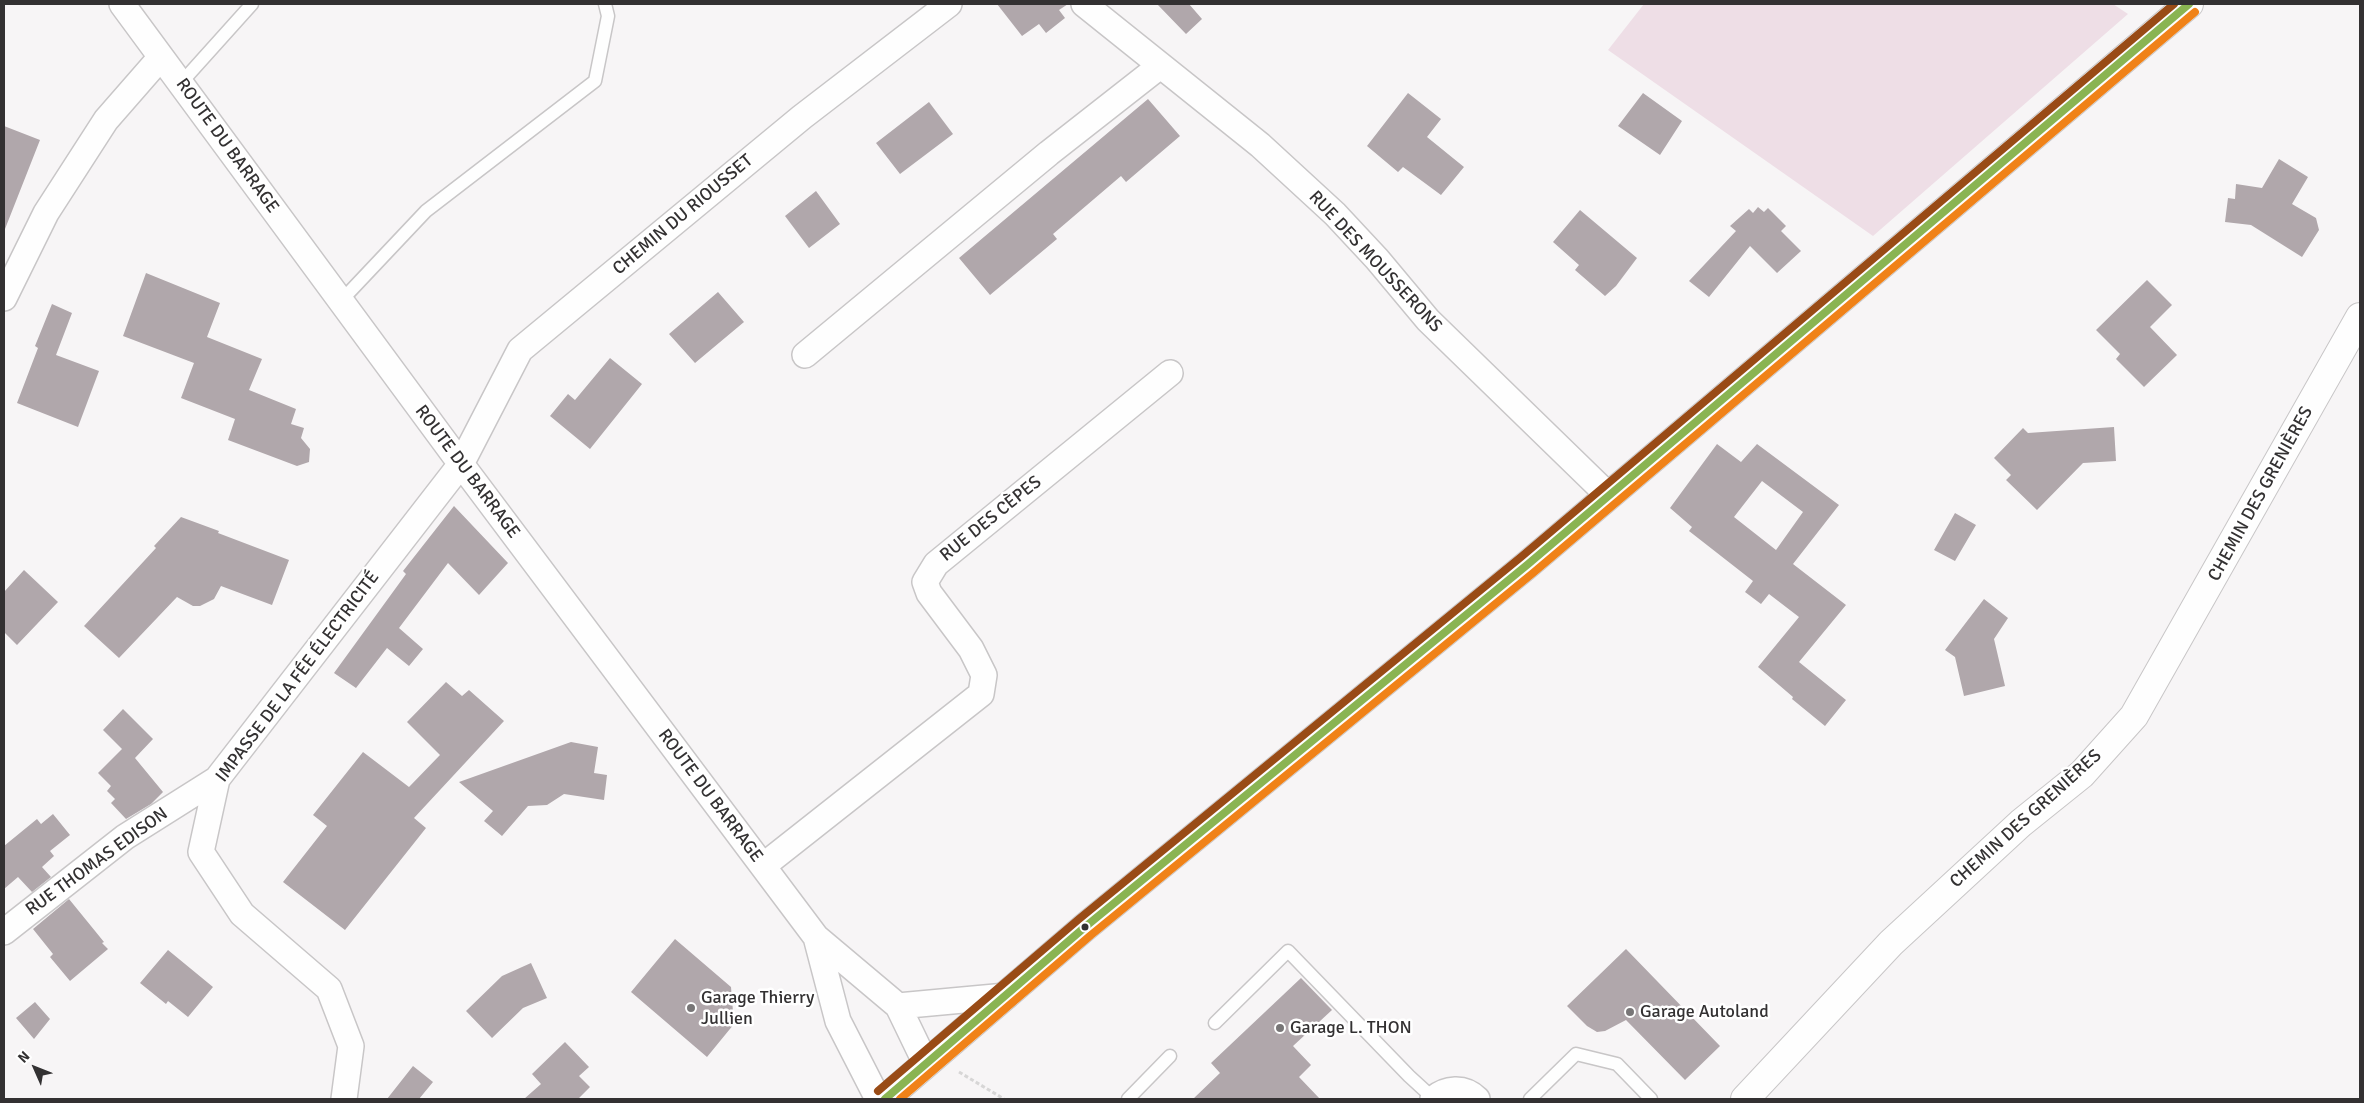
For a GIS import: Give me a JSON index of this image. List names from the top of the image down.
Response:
{
  "streets": {
    "main road": ["CHEMIN DES GRENIÈRES"],
    "street": [
      "ROUTE DU BARRAGE",
      "CHEMIN DU RIOUSSET",
      "RUE DES MOUSSERONS",
      "RUE DES CÈPES",
      "IMPASSE DE LA FÉE ÉLECTRICITÉ",
      "RUE THOMAS EDISON"
    ]
  },
  "crossings": [
    ["ROUTE DU BARRAGE", "CHEMIN DU RIOUSSET"],
    ["ROUTE DU BARRAGE", "RUE DES CÈPES"],
    ["ROUTE DU BARRAGE", "IMPASSE DE LA FÉE ÉLECTRICITÉ"],
    ["CHEMIN DU RIOUSSET", "IMPASSE DE LA FÉE ÉLECTRICITÉ"],
    ["IMPASSE DE LA FÉE ÉLECTRICITÉ", "RUE THOMAS EDISON"]
  ],
  "places": ["Garage Thierry Jullien", "Garage Autoland", "Garage L. THON"],
  "north": "top left"
}
